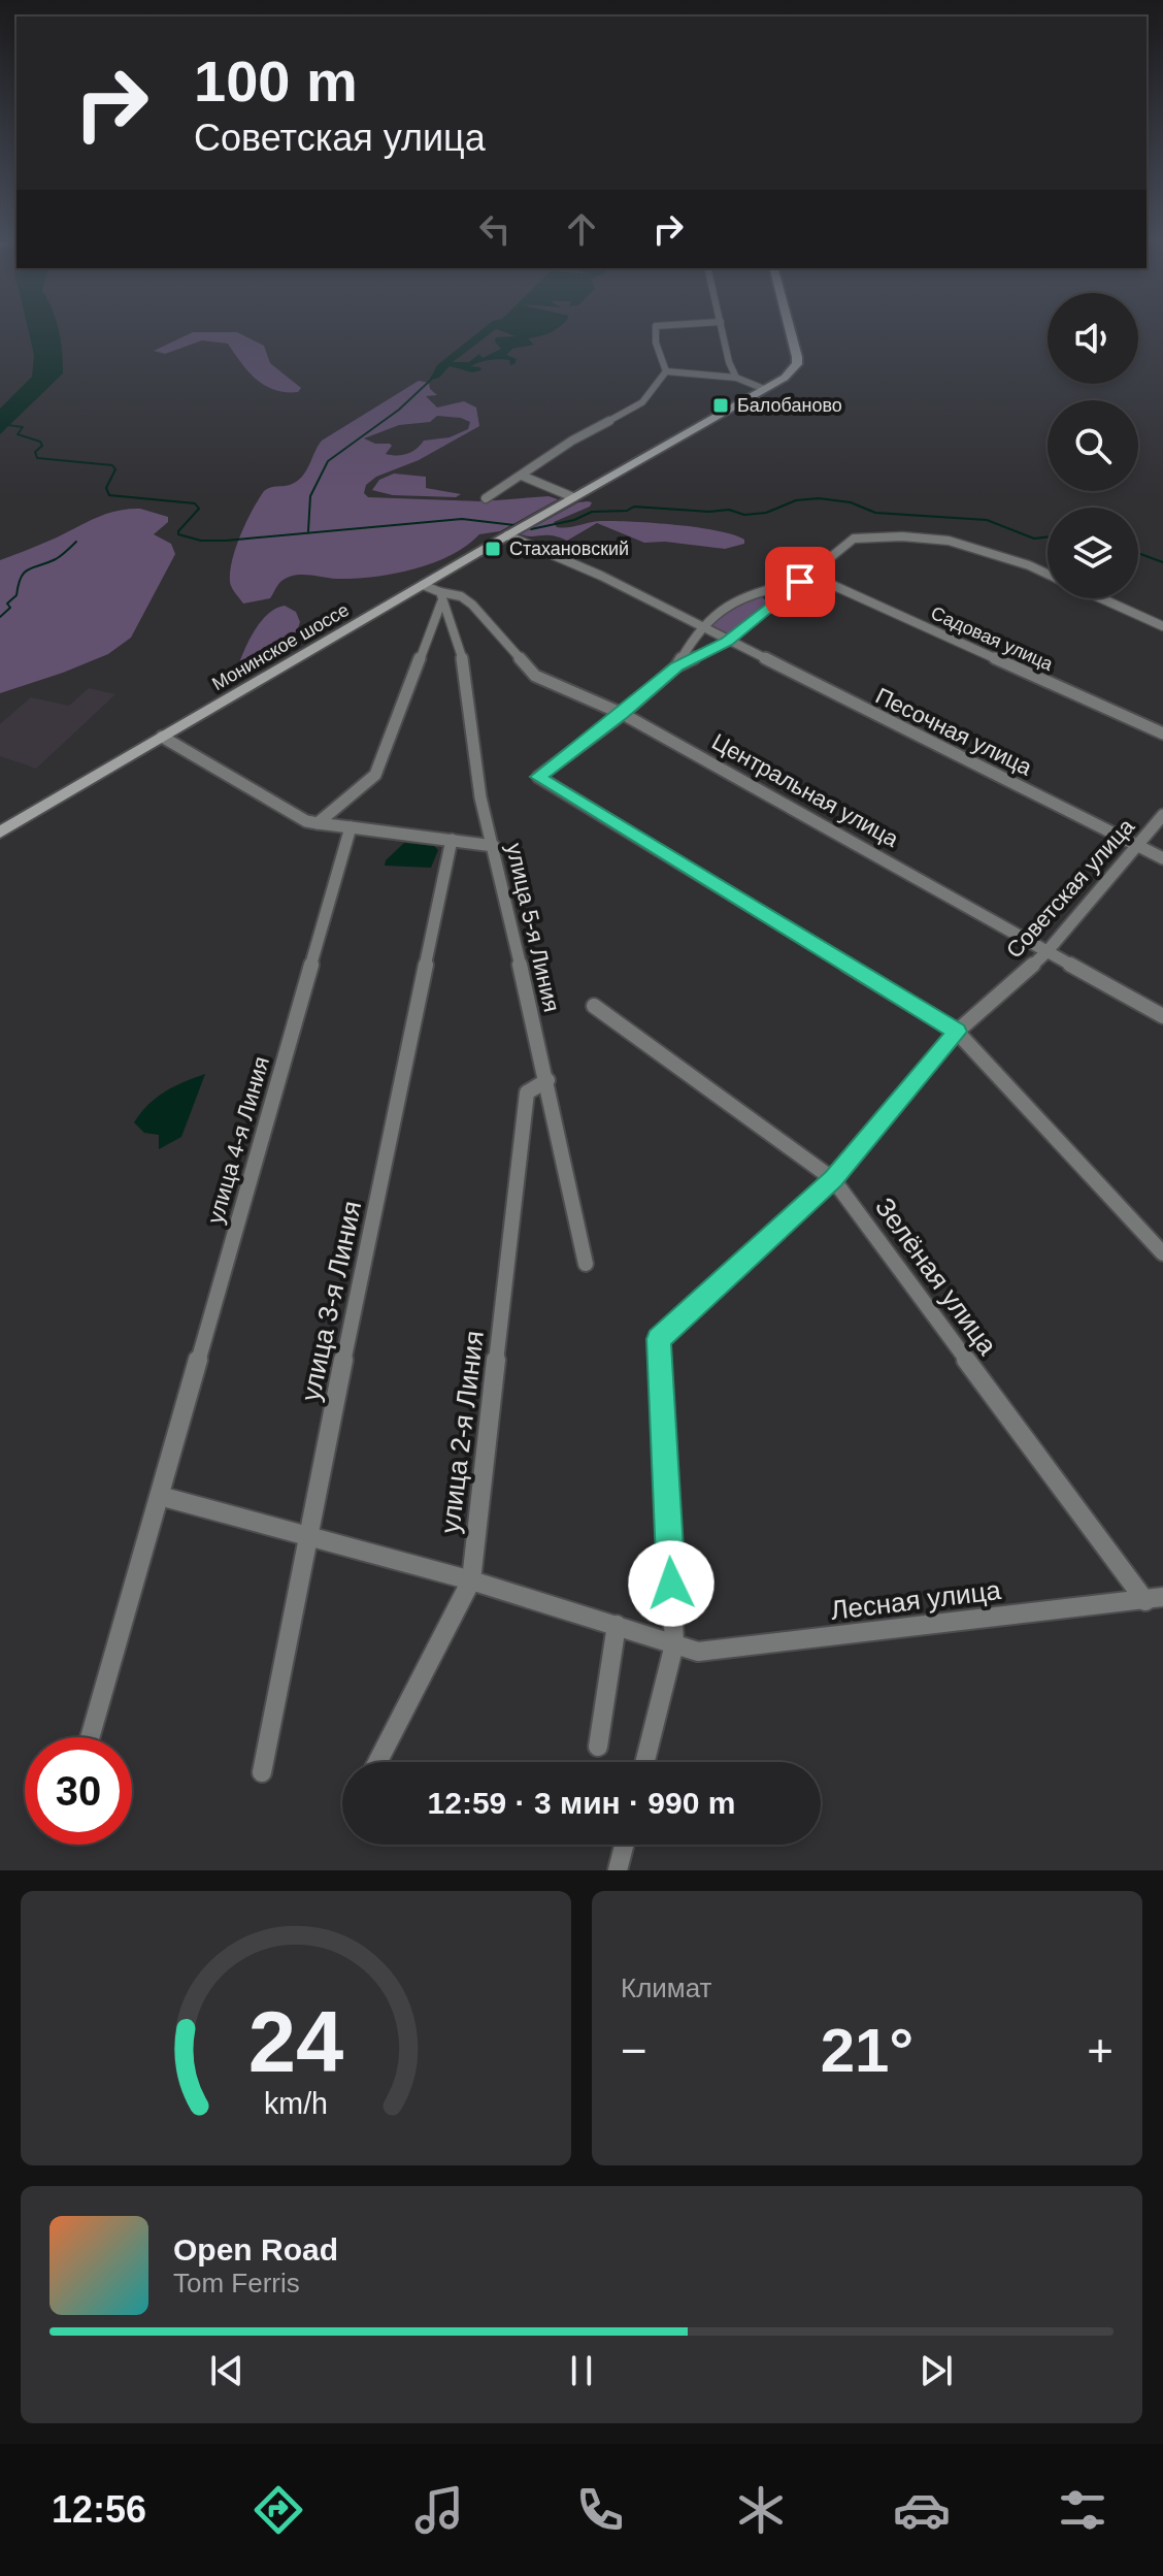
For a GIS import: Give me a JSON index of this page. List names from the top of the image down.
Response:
{
  "streets": {
    "main road": ["Монинское шоссе"],
    "street": [
      "Садовая улица",
      "Песочная улица",
      "Центральная улица",
      "Советская улица",
      "улица 5-я Линия",
      "улица 4-я Линия",
      "Зелёная улица",
      "улица 3-я Линия",
      "улица 2-я Линия",
      "Лесная улица"
    ]
  },
  "crossings": [
    ["Монинское шоссе", "Центральная улица"],
    ["Песочная улица", "Советская улица"],
    ["Центральная улица", "Советская улица"],
    ["Центральная улица", "улица 5-я Линия"],
    ["Советская улица", "Зелёная улица"],
    ["Советская улица", "Лесная улица"],
    ["улица 5-я Линия", "улица 2-я Линия"],
    ["улица 4-я Линия", "Лесная улица"],
    ["Зелёная улица", "Лесная улица"],
    ["улица 3-я Линия", "Лесная улица"],
    ["улица 2-я Линия", "Лесная улица"]
  ],
  "places": {
    "transit": ["Балобаново", "Стахановский"]
  },
  "page": {
    "turn": ["100 m", "Советская улица"],
    "limit": "30",
    "trip": "12:59 · 3 мин · 990 m",
    "tile": "Климат",
    "heat": ["−", "21°", "+"],
    "song": ["Open Road", "Tom Ferris"],
    "tabs": "12:56",
    "gauge": ["24", "km/h"]
  }
}
